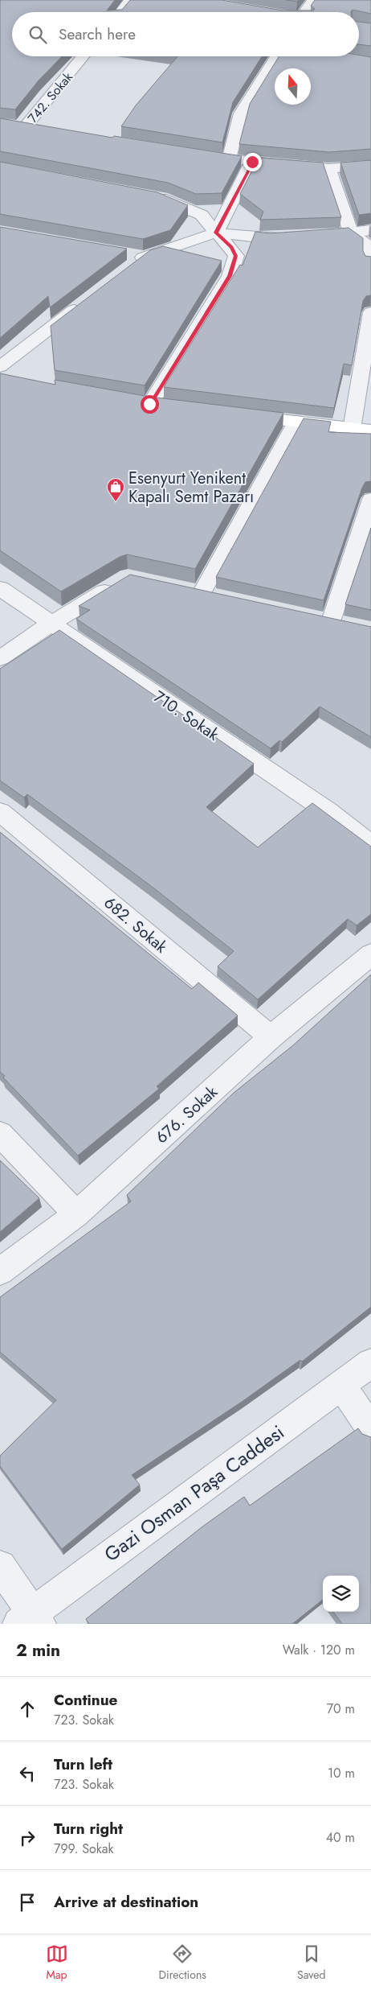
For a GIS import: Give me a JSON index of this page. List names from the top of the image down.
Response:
{
  "streets": {
    "street": [
      "742. Sokak",
      "710. Sokak",
      "682. Sokak",
      "676. Sokak",
      "Gazi Osman Paşa Caddesi"
    ]
  },
  "crossings": [
    ["682. Sokak", "676. Sokak"]
  ],
  "places": {
    "shop": ["Esenyurt Yenikent Kapalı Semt Pazarı"]
  },
  "north": "top",
  "page": {
    "search": "Search here",
    "heading": ["2 min", "Walk · 120 m"],
    "list": [
      ["Continue", "723. Sokak", "70 m"],
      ["Turn left", "723. Sokak", "10 m"],
      ["Turn right", "799. Sokak", "40 m"],
      "Arrive at destination"
    ],
    "nav": ["Map", "Directions", "Saved"]
  }
}
